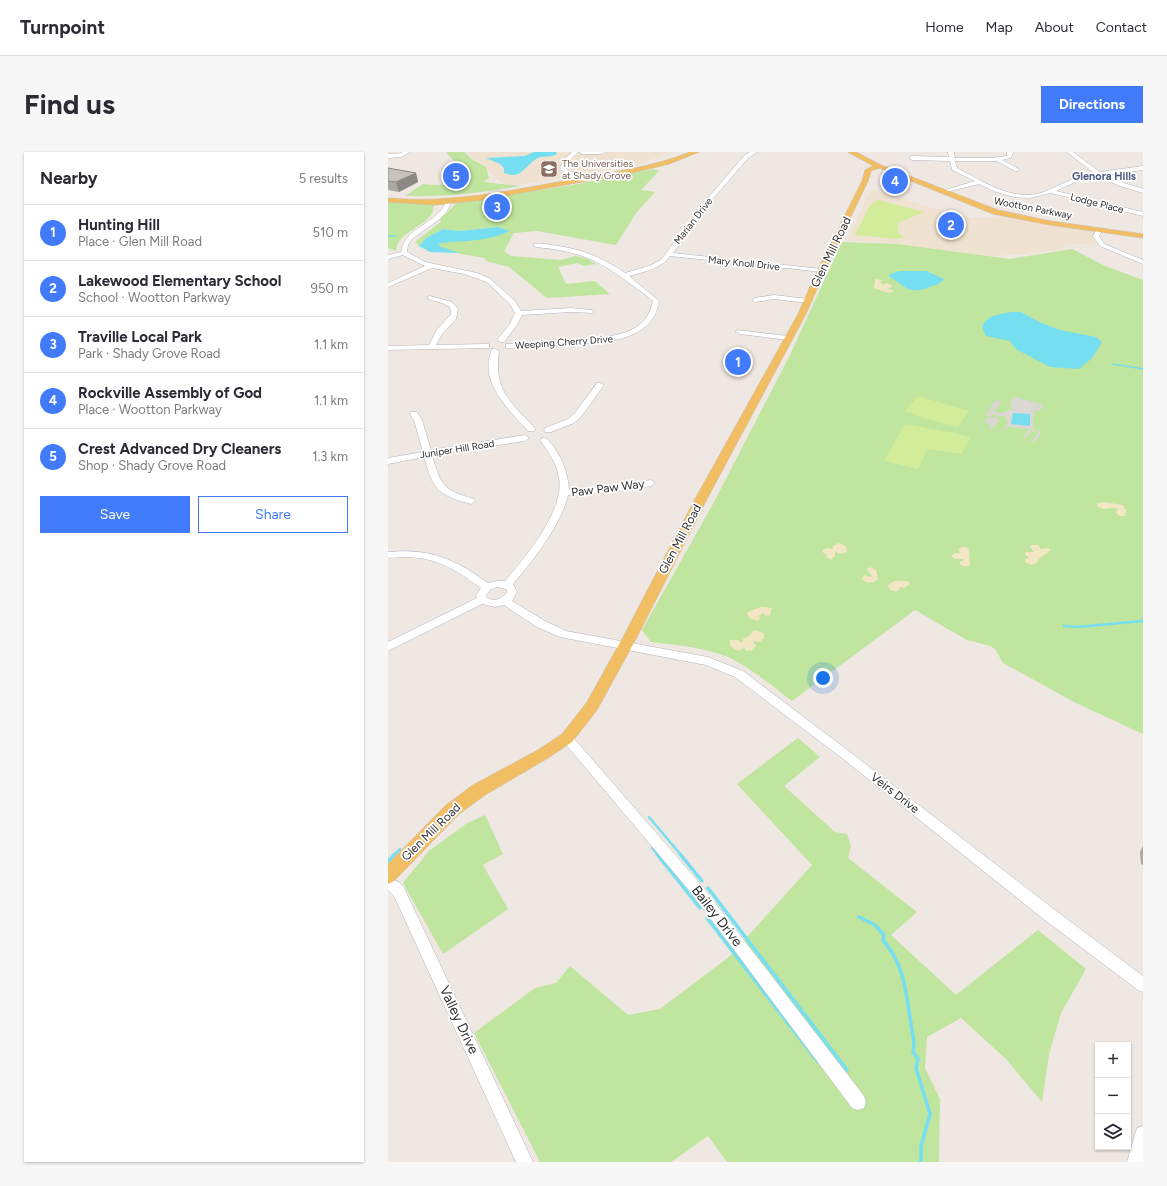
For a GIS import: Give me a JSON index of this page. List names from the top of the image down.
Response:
{
  "streets": {
    "main road": ["Wootton Parkway", "Glen Mill Road"],
    "street": [
      "Lodge Place",
      "Marian Drive",
      "Mary Knoll Drive",
      "Weeping Cherry Drive",
      "Juniper Hill Road",
      "Paw Paw Way",
      "Veirs Drive",
      "Bailey Drive",
      "Valley Drive"
    ]
  },
  "crossings": [
    ["Wootton Parkway", "Glen Mill Road"],
    ["Marian Drive", "Mary Knoll Drive"],
    ["Marian Drive", "Weeping Cherry Drive"],
    ["Glen Mill Road", "Mary Knoll Drive"],
    ["Glen Mill Road", "Veirs Drive"],
    ["Glen Mill Road", "Bailey Drive"]
  ],
  "districts": ["Glenora Hills"],
  "places": {
    "school or university": ["The Universities at Shady Grove"]
  },
  "page": {
    "header": "Turnpoint",
    "nav": [
      "Home",
      "Map",
      "About",
      "Contact"
    ],
    "buttons": [
      "Directions",
      ["Save", "Share"]
    ],
    "title": "Find us",
    "heading": ["Nearby", "5 results"],
    "pins": [
      "5",
      "4",
      "3",
      "2",
      "1"
    ],
    "list": [
      {
        "mark": "1",
        "name": "Hunting Hill",
        "note": "Place · Glen Mill Road",
        "value": "510 m"
      },
      {
        "mark": "2",
        "name": "Lakewood Elementary School",
        "note": "School · Wootton Parkway",
        "value": "950 m"
      },
      {
        "mark": "3",
        "name": "Traville Local Park",
        "note": "Park · Shady Grove Road",
        "value": "1.1 km"
      },
      {
        "mark": "4",
        "name": "Rockville Assembly of God",
        "note": "Place · Wootton Parkway",
        "value": "1.1 km"
      },
      {
        "mark": "5",
        "name": "Crest Advanced Dry Cleaners",
        "note": "Shop · Shady Grove Road",
        "value": "1.3 km"
      }
    ],
    "map_buttons": ["+", "−"]
  }
}
